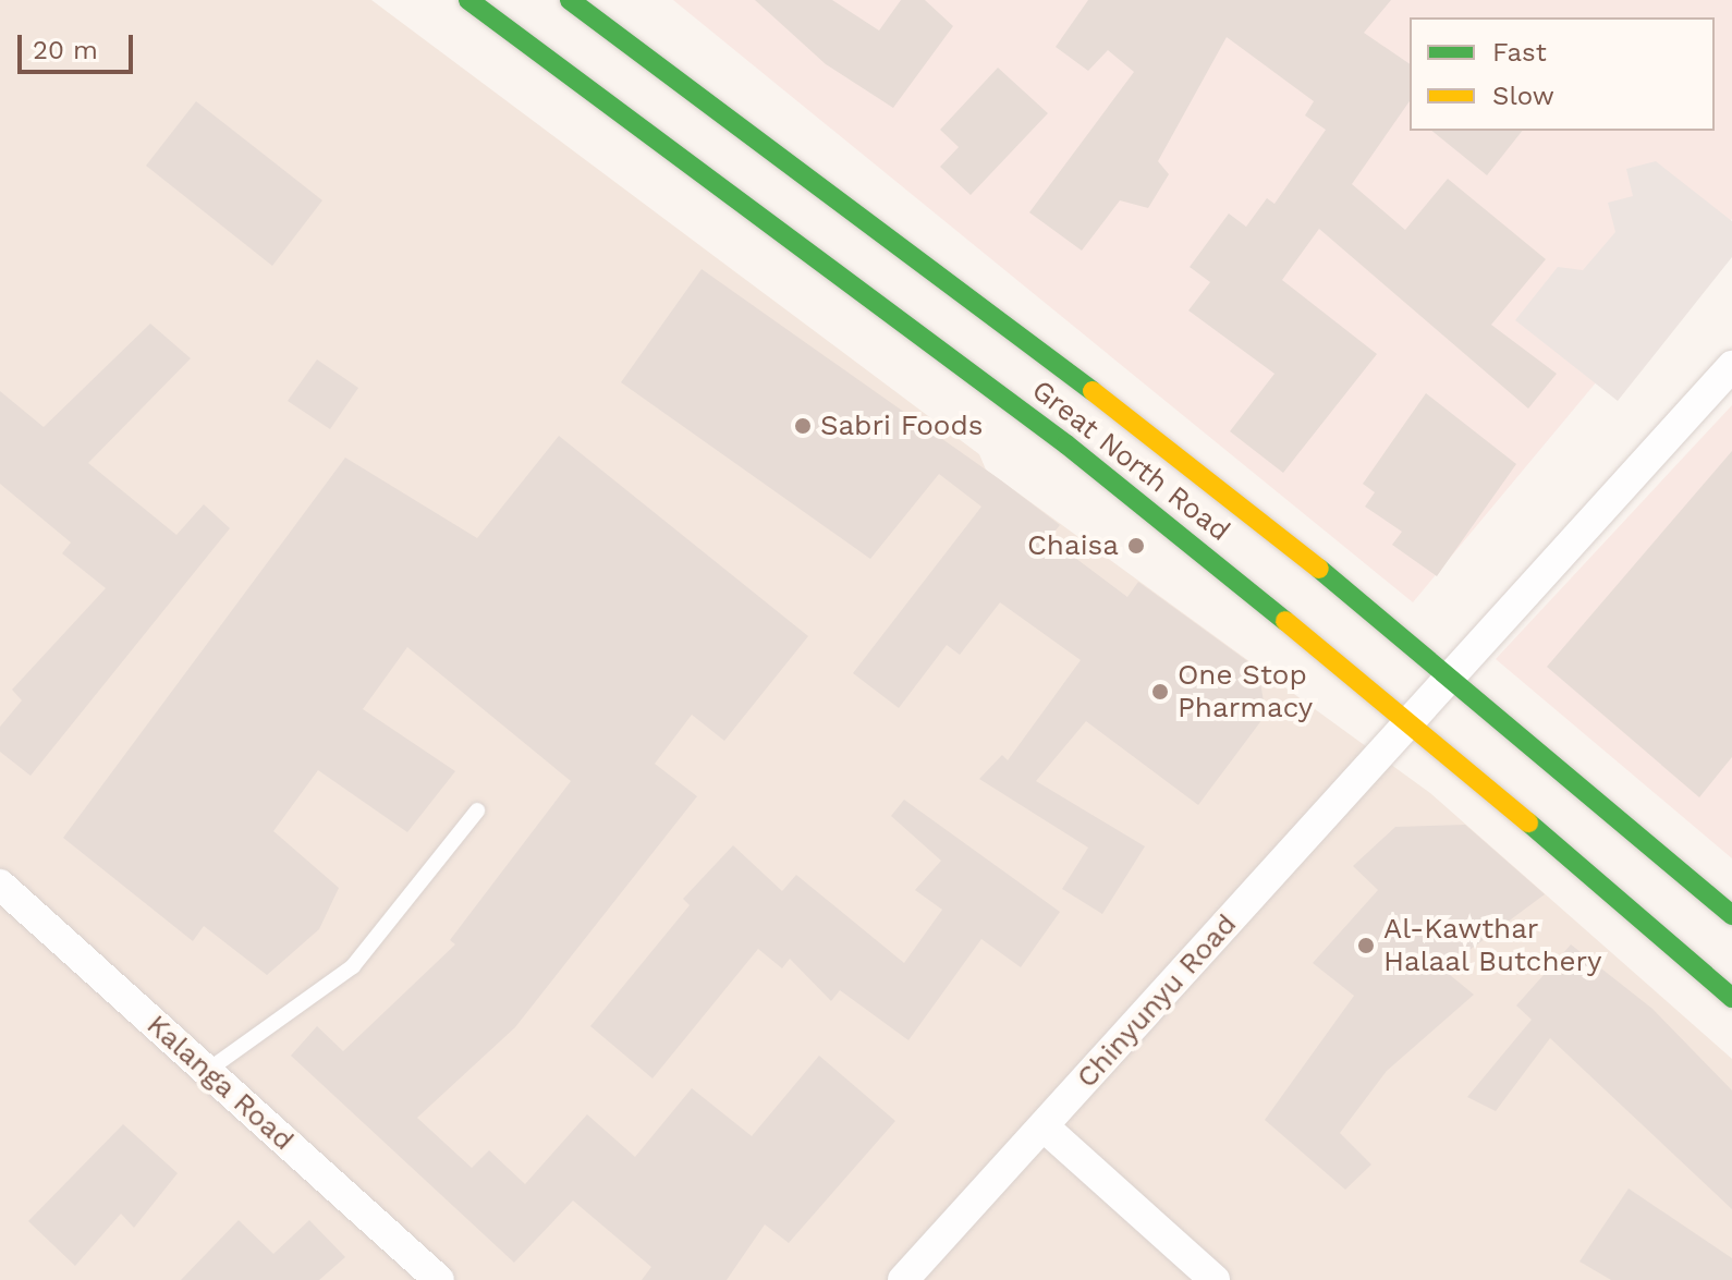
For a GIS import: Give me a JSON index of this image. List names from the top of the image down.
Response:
{
  "streets": {
    "main road": ["Great North Road"],
    "street": ["Chinyunyu Road", "Kalanga Road"]
  },
  "crossings": [
    ["Great North Road", "Chinyunyu Road"]
  ],
  "places": [
    "Sabri Foods",
    "Chaisa",
    "One Stop Pharmacy",
    "Al-Kawthar Halaal Butchery"
  ],
  "legend": ["Fast", "Slow"],
  "scale_bar": "20 m"
}
